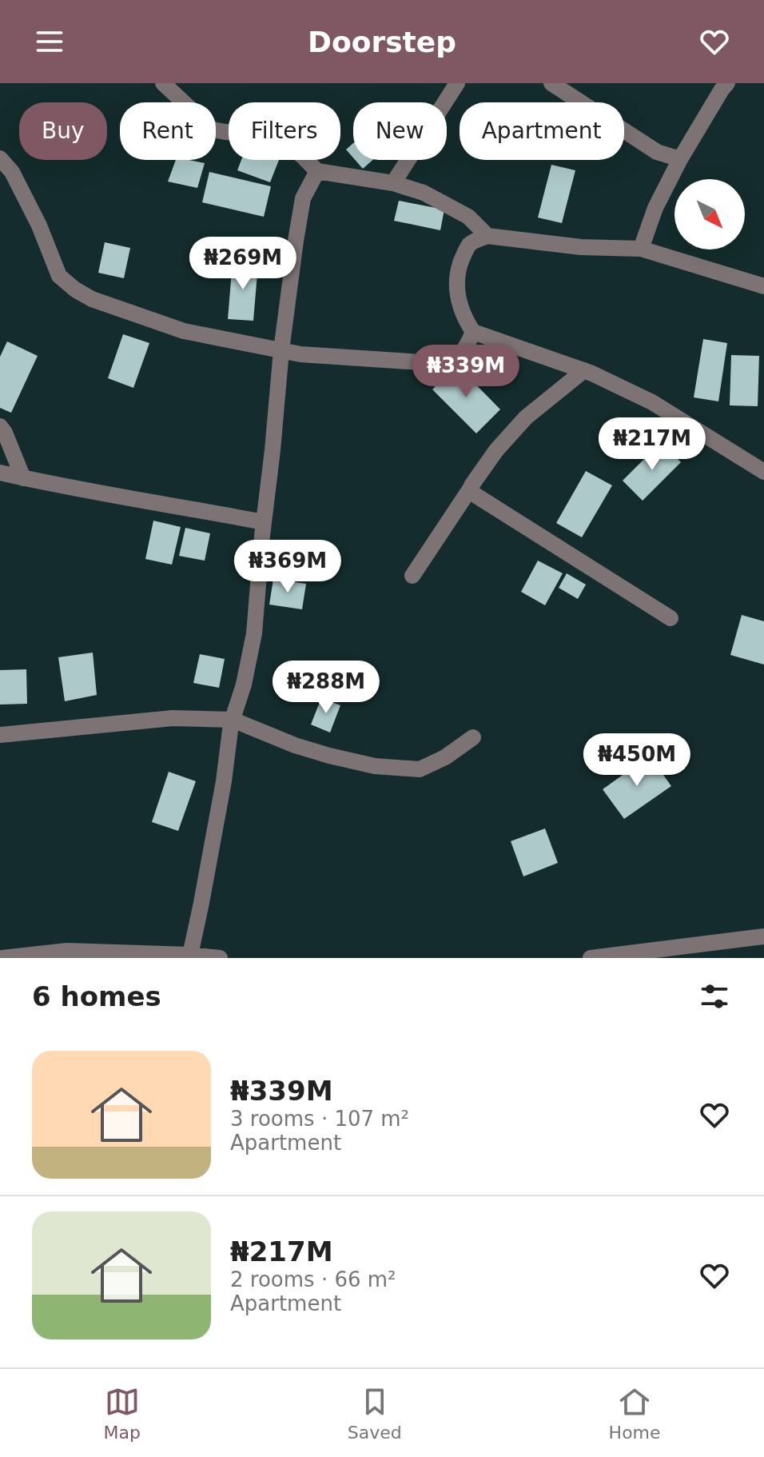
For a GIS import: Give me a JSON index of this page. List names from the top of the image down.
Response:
{
  "north": "bottom right",
  "page": {
    "header": "Doorstep",
    "chip": [
      "Buy",
      "Rent",
      "Filters",
      "New",
      "Apartment"
    ],
    "price": [
      "₦269M",
      "₦339M",
      "₦217M",
      "₦369M",
      "₦288M",
      "₦450M"
    ],
    "heading": "6 homes",
    "list": [
      {
        "name": "₦339M",
        "note": "3 rooms · 107 m² · Apartment"
      },
      {
        "name": "₦217M",
        "note": "2 rooms · 66 m² · Apartment"
      }
    ],
    "tabs": ["Map", "Saved", "Home"]
  }
}
